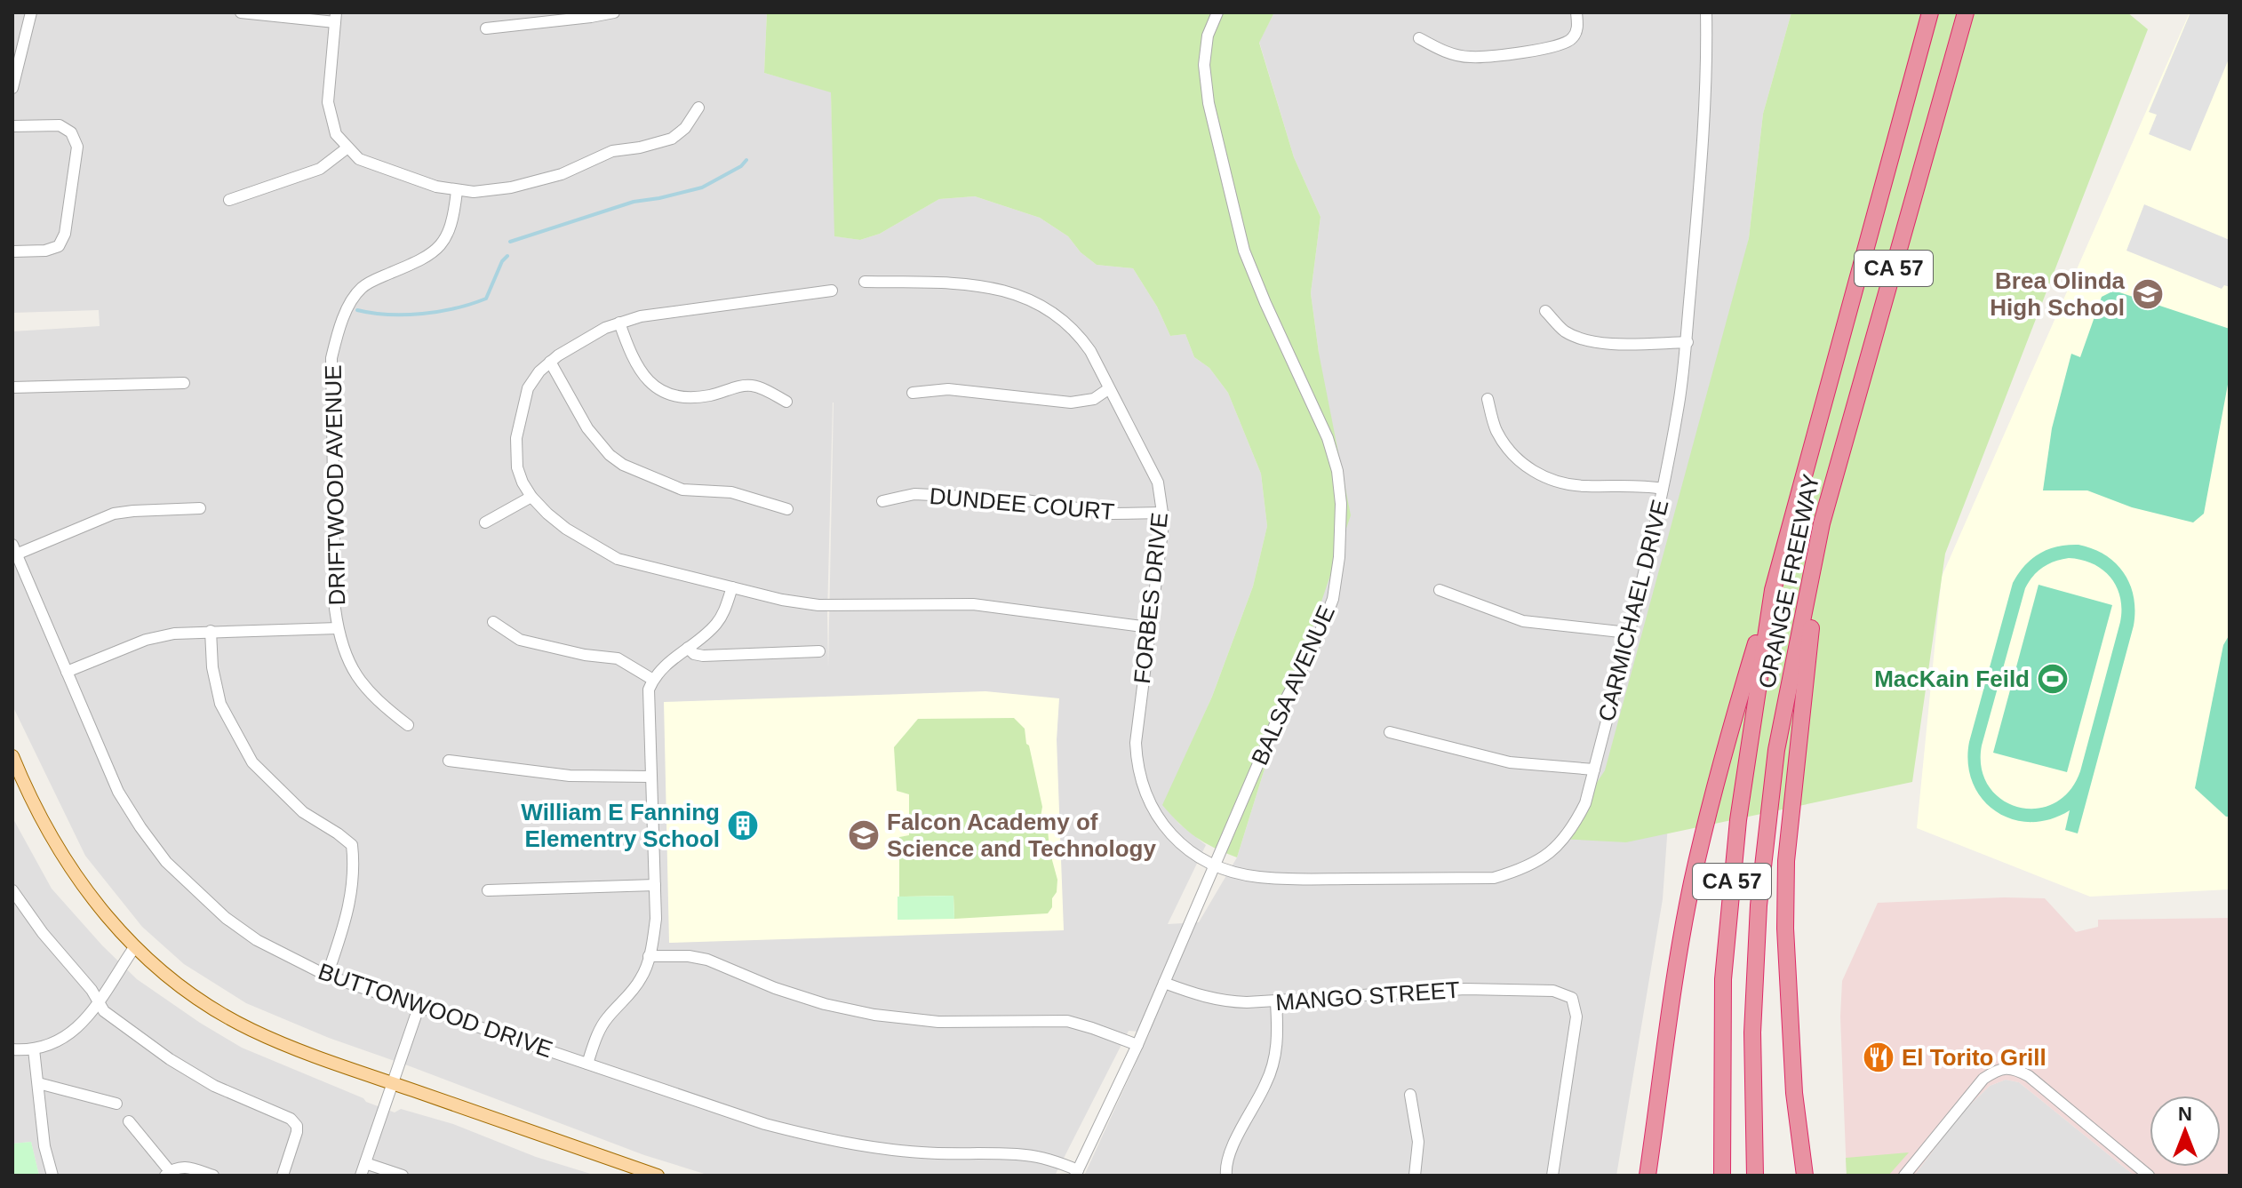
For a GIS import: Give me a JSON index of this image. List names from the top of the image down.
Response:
{
  "streets": {
    "highway": ["CA 57", "ORANGE FREEWAY"],
    "street": [
      "DRIFTWOOD AVENUE",
      "DUNDEE COURT",
      "FORBES DRIVE",
      "CARMICHAEL DRIVE",
      "BALSA AVENUE",
      "MANGO STREET",
      "BUTTONWOOD DRIVE"
    ]
  },
  "crossings": [
    ["DUNDEE COURT", "FORBES DRIVE"],
    ["FORBES DRIVE", "CARMICHAEL DRIVE"],
    ["FORBES DRIVE", "BALSA AVENUE"],
    ["CARMICHAEL DRIVE", "BALSA AVENUE"],
    ["BALSA AVENUE", "MANGO STREET"],
    ["BALSA AVENUE", "BUTTONWOOD DRIVE"]
  ],
  "places": {
    "school or university": ["Brea Olinda High School", "Falcon Academy of Science and Technology"],
    "sports": ["MacKain Feild"],
    "building": ["William E Fanning Elementry School"],
    "restaurant": ["El Torito Grill"]
  },
  "north": "top"
}
